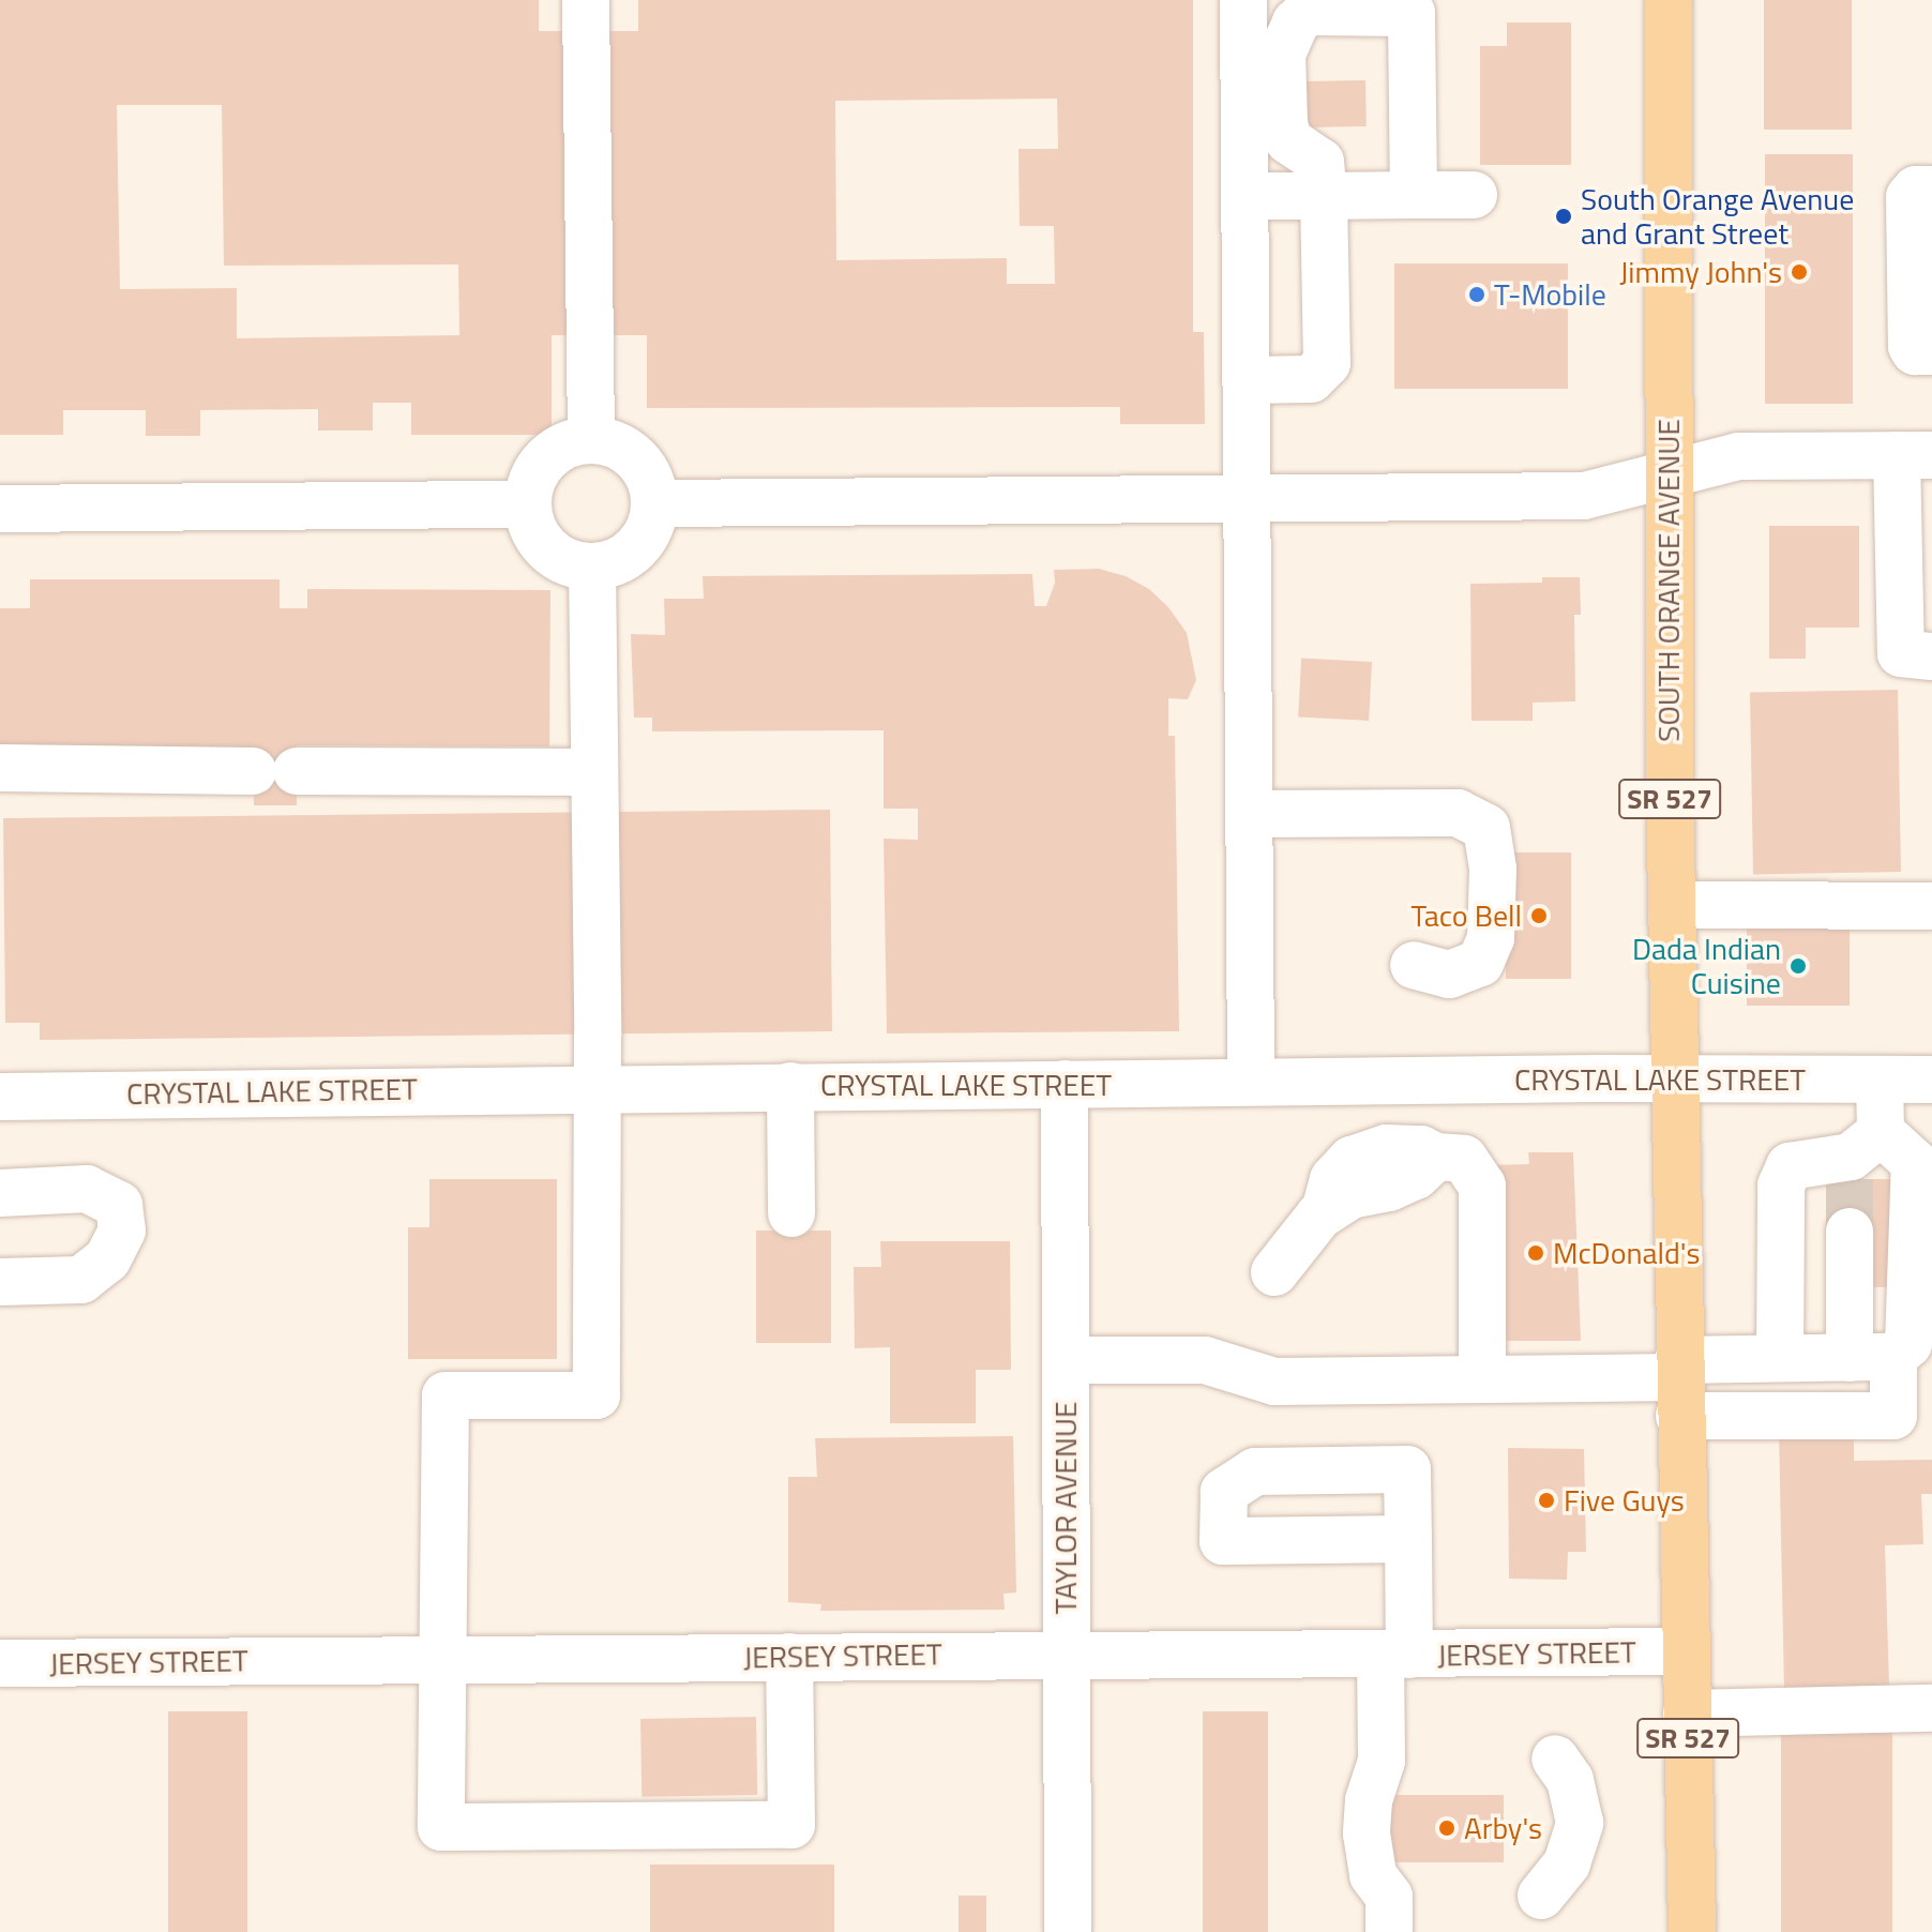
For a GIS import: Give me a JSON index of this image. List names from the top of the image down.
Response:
{
  "streets": {
    "main road": ["SOUTH ORANGE AVENUE", "SR 527"],
    "street": ["CRYSTAL LAKE STREET", "TAYLOR AVENUE", "JERSEY STREET"]
  },
  "crossings": [
    ["SOUTH ORANGE AVENUE", "CRYSTAL LAKE STREET"],
    ["SOUTH ORANGE AVENUE", "JERSEY STREET"],
    ["CRYSTAL LAKE STREET", "TAYLOR AVENUE"],
    ["TAYLOR AVENUE", "JERSEY STREET"]
  ],
  "places": [
    "South Orange Avenue and Grant Street",
    "Jimmy John's",
    "T-Mobile",
    "Taco Bell",
    "Dada Indian Cuisine",
    "McDonald's",
    "Five Guys",
    "Arby's"
  ]
}
